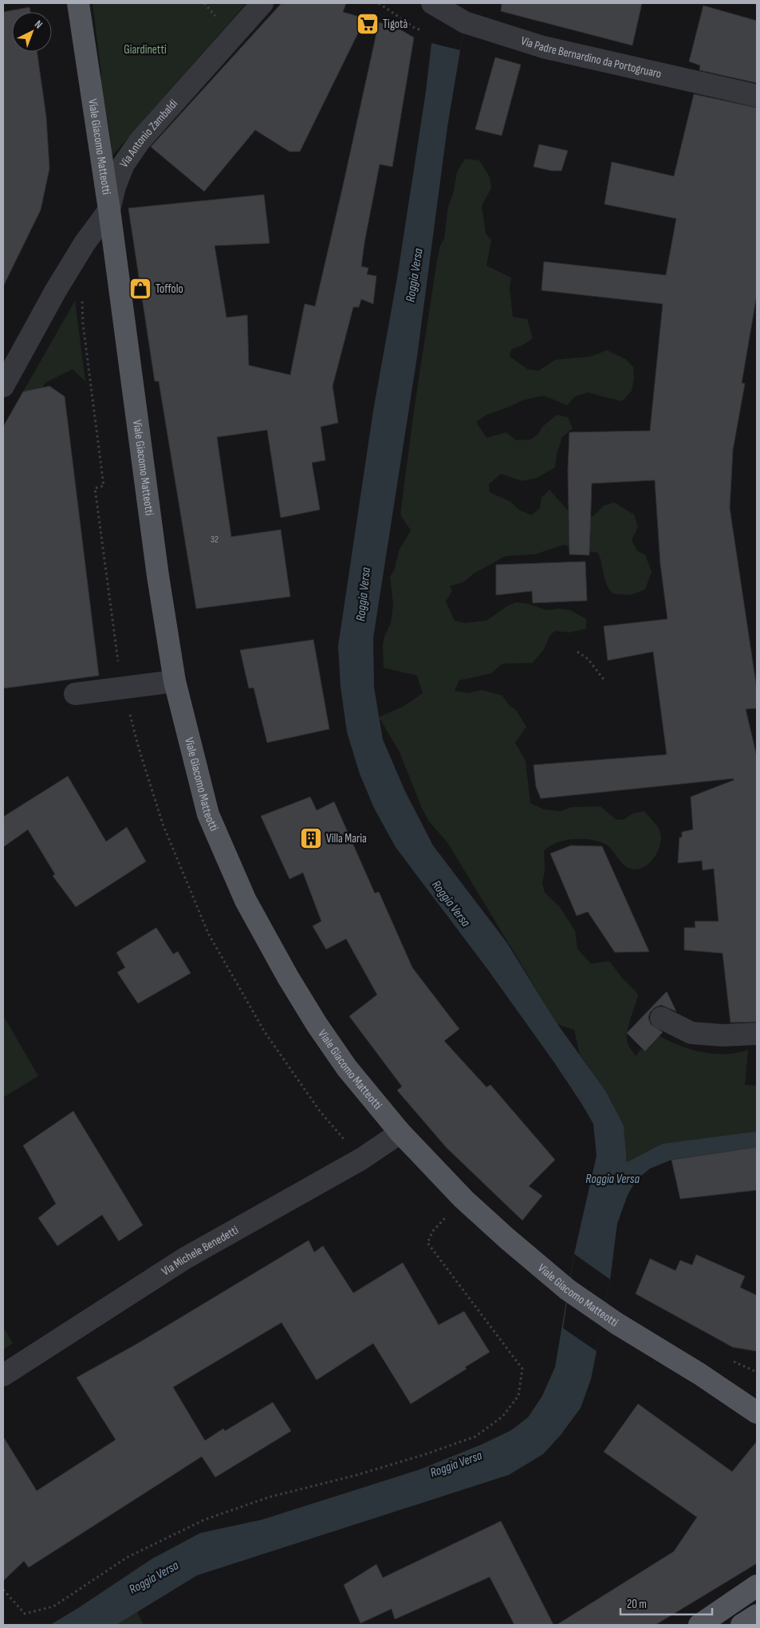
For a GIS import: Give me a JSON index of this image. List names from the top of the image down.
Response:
{
  "streets": {
    "main road": ["Viale Giacomo Matteotti"],
    "street": ["Via Padre Bernardino da Portogruaro", "Via Antonio Zambaldi", "Via Michele Benedetti"]
  },
  "crossings": [
    ["Via Antonio Zambaldi", "Viale Giacomo Matteotti"],
    ["Viale Giacomo Matteotti", "Via Michele Benedetti"]
  ],
  "water": ["Roggia Versa"],
  "parks": ["Giardinetti"],
  "places": {
    "supermarket": ["Tigotà"],
    "shop": ["Toffolo"],
    "building": ["Villa Maria"]
  },
  "house_numbers": ["32"],
  "scale_bar": "20 m",
  "north": "top right"
}
